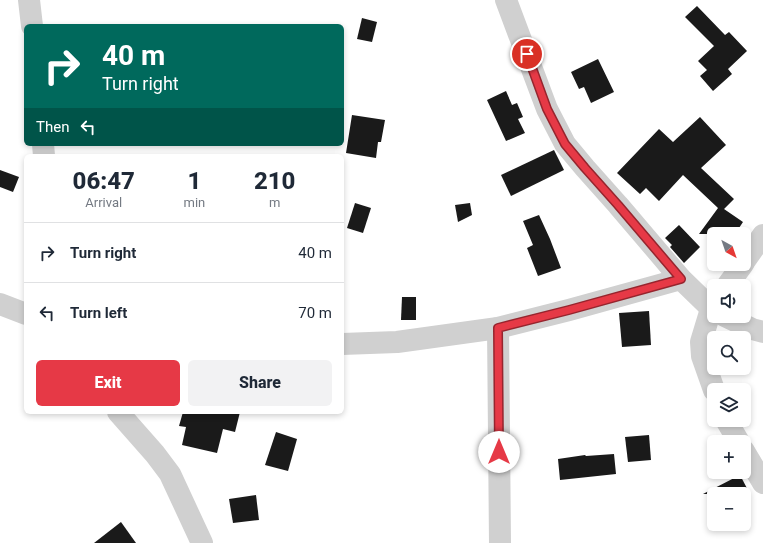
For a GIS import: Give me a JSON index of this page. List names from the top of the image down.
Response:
{
  "north": "bottom right",
  "page": {
    "turn": ["40 m", "Turn right"],
    "then": "Then",
    "eta": [
      "06:47",
      "Arrival",
      "1",
      "min",
      "210",
      "m"
    ],
    "list": [
      {
        "name": "Turn right",
        "value": "40 m"
      },
      {
        "name": "Turn left",
        "value": "70 m"
      }
    ],
    "map_buttons": ["+", "−"],
    "buttons": ["Exit", "Share"]
  }
}
